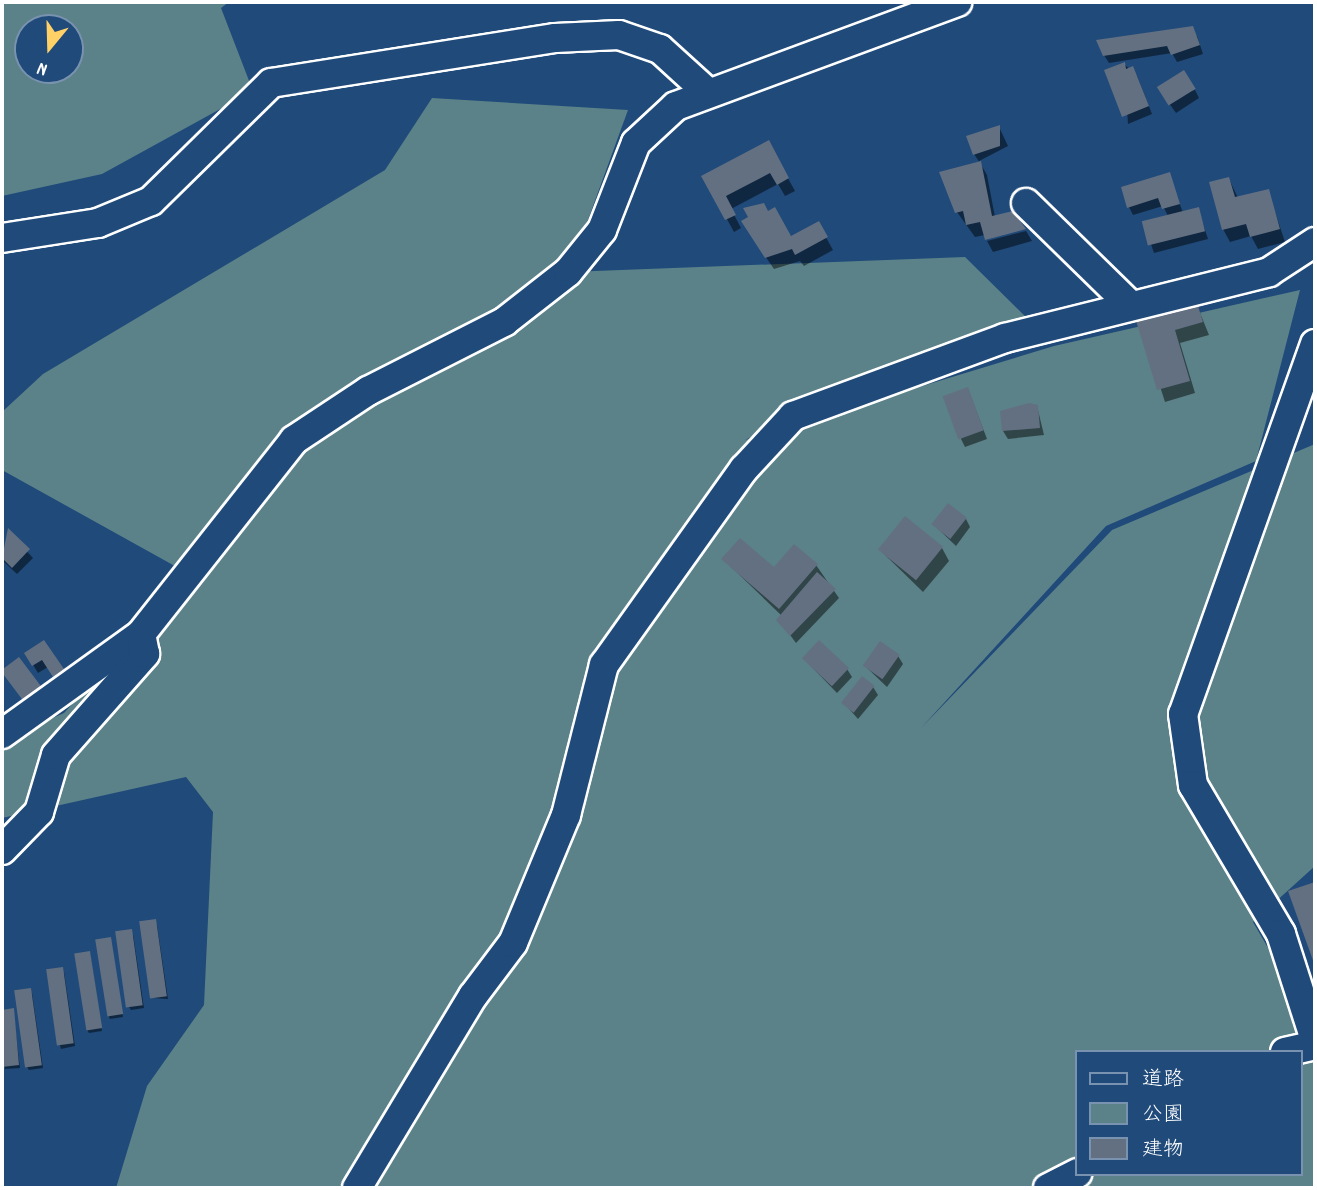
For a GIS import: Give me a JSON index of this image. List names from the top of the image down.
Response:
{
  "legend": ["道路", "公園", "建物"],
  "north": "bottom"
}
